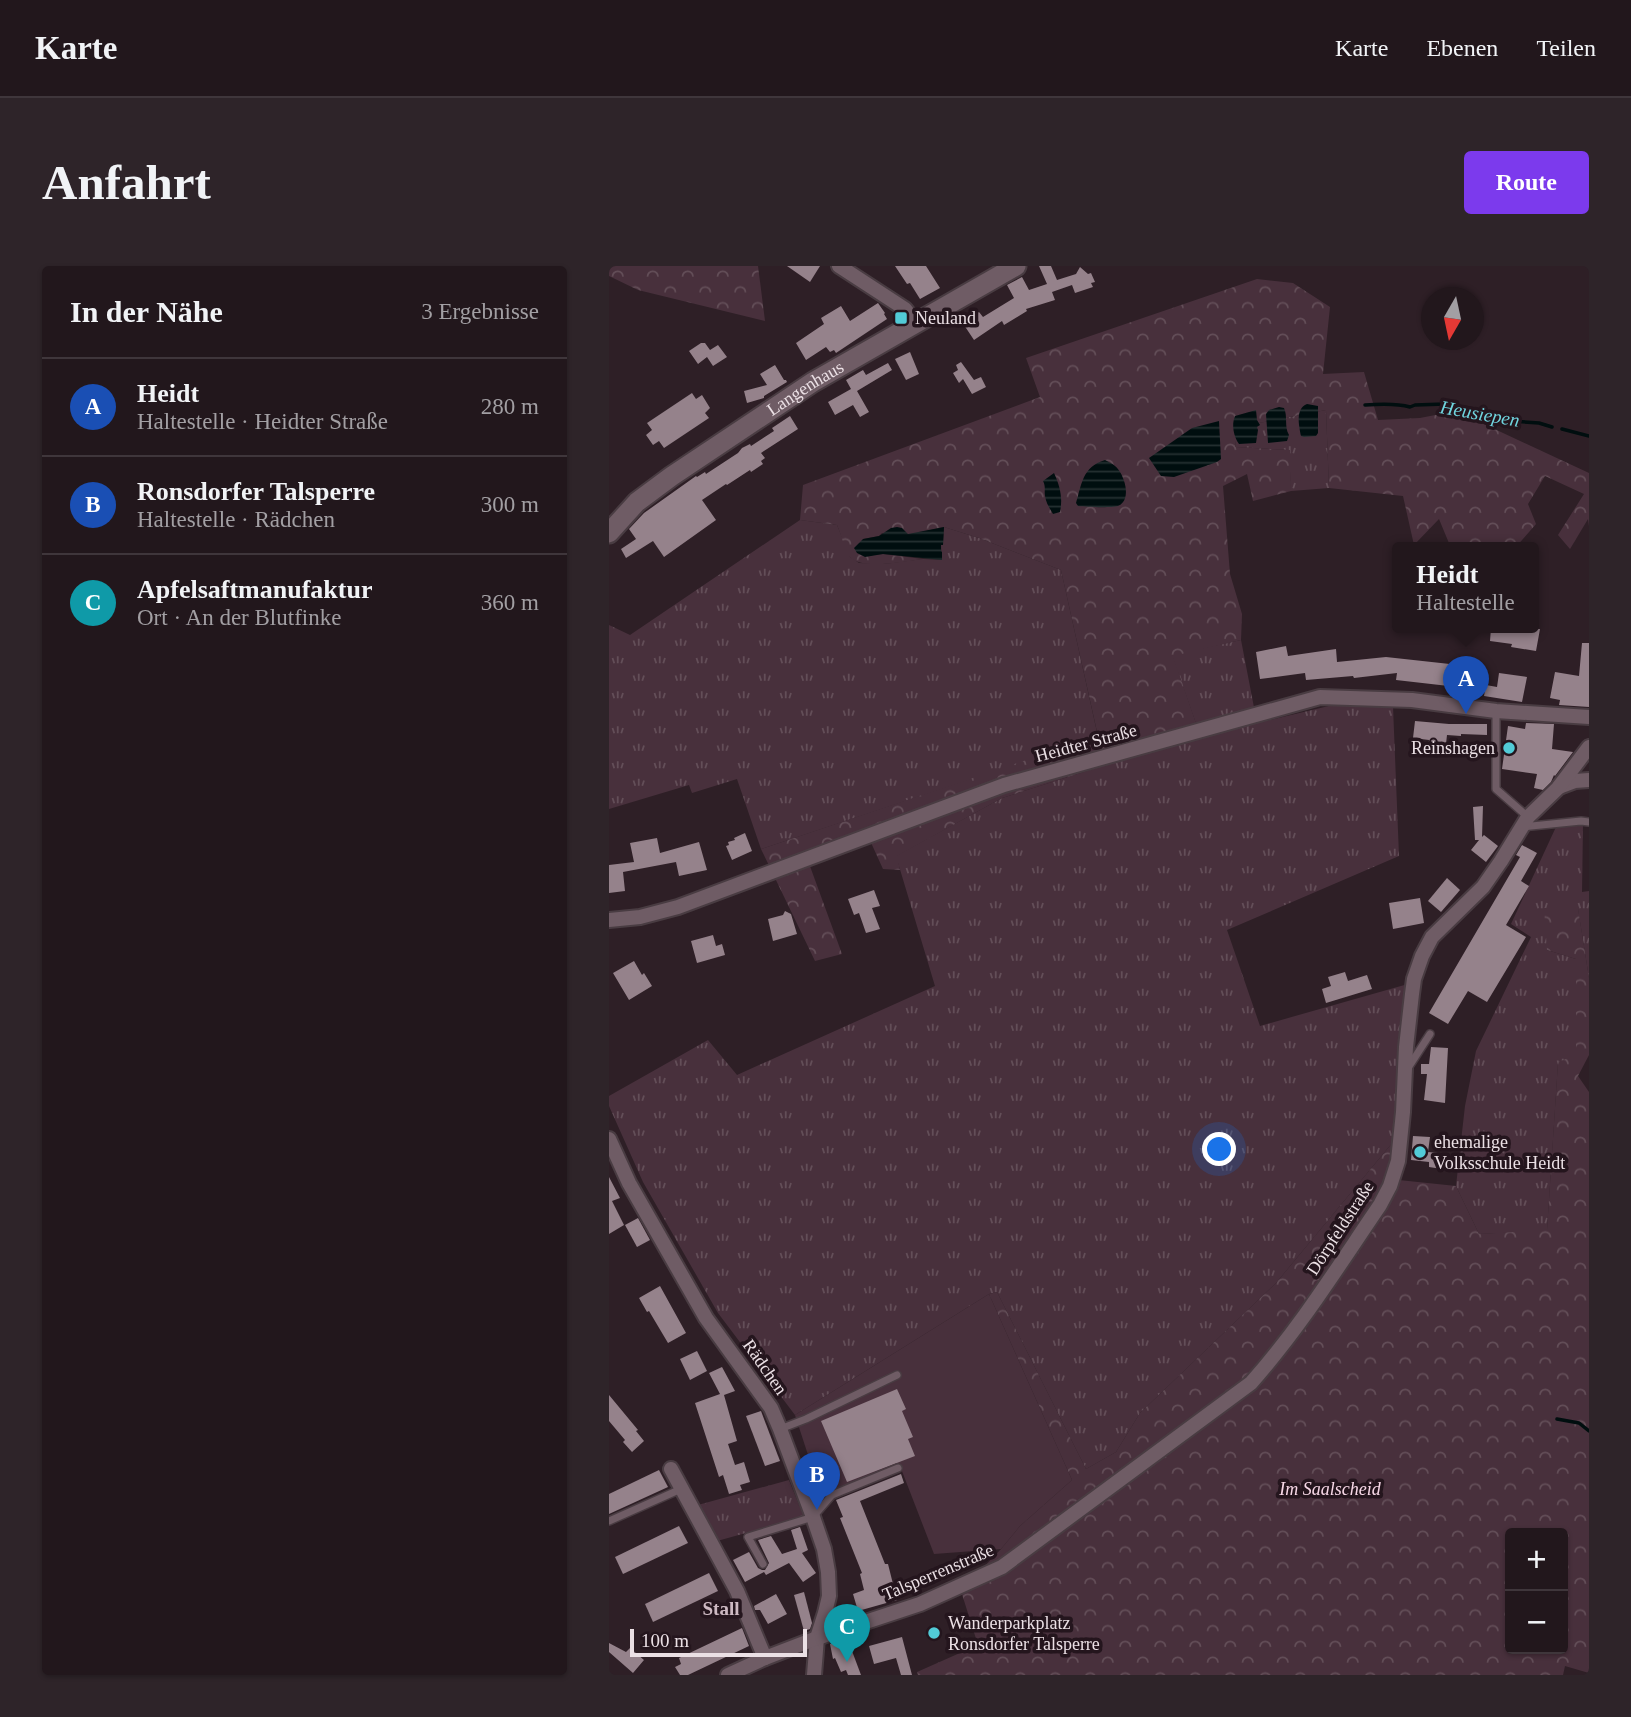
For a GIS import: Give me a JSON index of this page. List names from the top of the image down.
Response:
{
  "streets": {
    "street": [
      "Langenhaus",
      "Heidter Straße",
      "Dörpfeldstraße",
      "Rädchen",
      "Talsperrenstraße"
    ]
  },
  "crossings": [
    ["Dörpfeldstraße", "Talsperrenstraße"],
    ["Rädchen", "Talsperrenstraße"]
  ],
  "districts": ["Stall"],
  "water": ["Heusiepen"],
  "parks": ["Im Saalscheid"],
  "places": {
    "transit": ["Neuland"],
    "other": ["Reinshagen", "ehemalige Volksschule Heidt", "Wanderparkplatz Ronsdorfer Talsperre"]
  },
  "scale_bar": "100 m",
  "north": "bottom",
  "page": {
    "header": "Karte",
    "nav": ["Karte", "Ebenen", "Teilen"],
    "buttons": "Route",
    "title": "Anfahrt",
    "heading": ["In der Nähe", "3 Ergebnisse"],
    "list": [
      {
        "mark": "A",
        "name": "Heidt",
        "note": "Haltestelle · Heidter Straße",
        "value": "280 m"
      },
      {
        "mark": "B",
        "name": "Ronsdorfer Talsperre",
        "note": "Haltestelle · Rädchen",
        "value": "300 m"
      },
      {
        "mark": "C",
        "name": "Apfelsaftmanufaktur",
        "note": "Ort · An der Blutfinke",
        "value": "360 m"
      }
    ],
    "popup": ["Heidt", "Haltestelle"],
    "pins": ["A", "B", "C"],
    "map_buttons": ["+", "−"],
    "scale": "100 m"
  }
}
